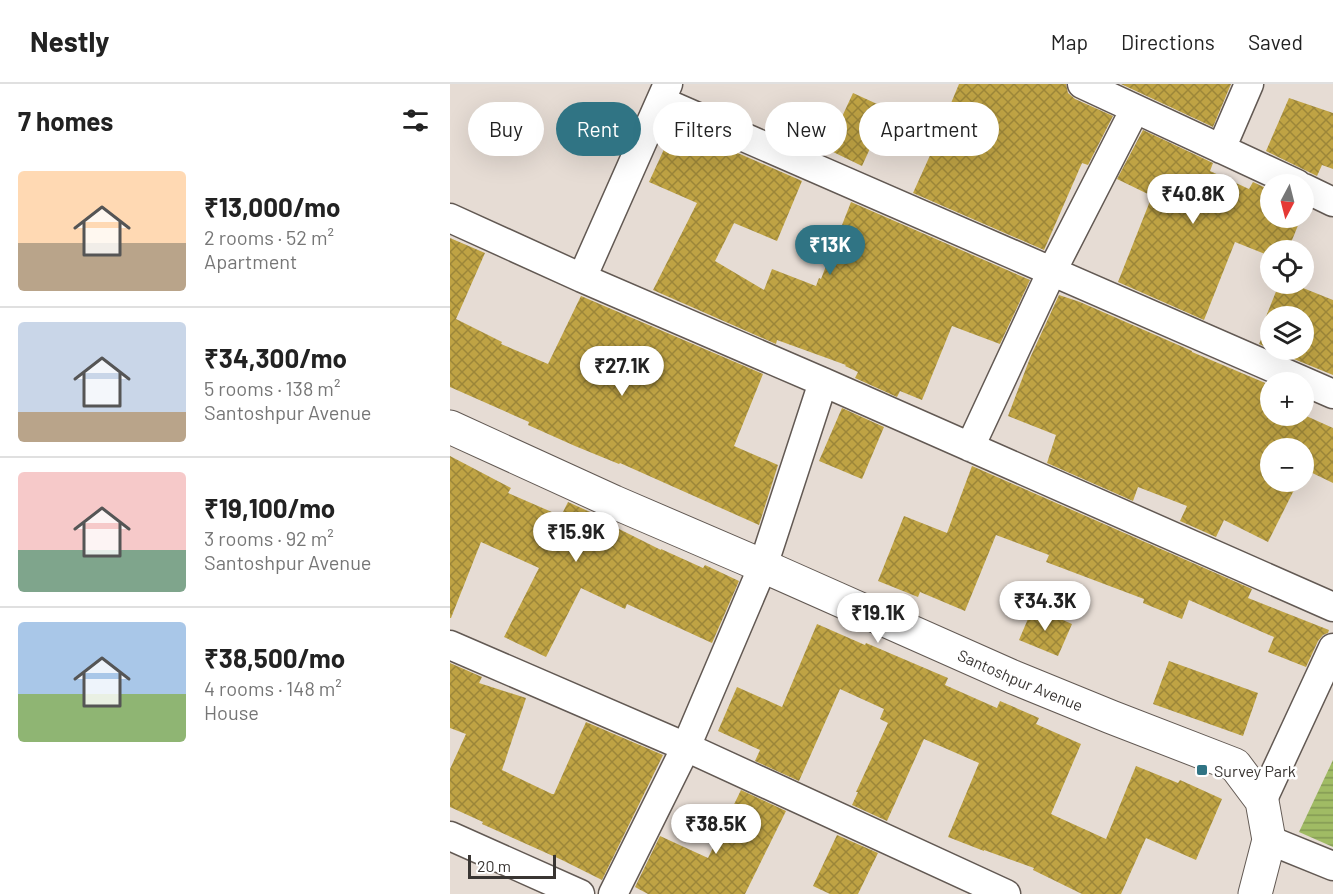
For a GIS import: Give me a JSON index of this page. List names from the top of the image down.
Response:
{
  "streets": {
    "main road": ["Santoshpur Avenue"]
  },
  "places": {
    "transit": ["Survey Park"]
  },
  "scale_bar": "20 m",
  "north": "bottom",
  "page": {
    "header": "Nestly",
    "nav": ["Map", "Directions", "Saved"],
    "heading": "7 homes",
    "chip": [
      "Buy",
      "Rent",
      "Filters",
      "New",
      "Apartment"
    ],
    "list": [
      {
        "name": "₹13,000/mo",
        "note": "2 rooms · 52 m² · Apartment"
      },
      {
        "name": "₹34,300/mo",
        "note": "5 rooms · 138 m² · Santoshpur Avenue"
      },
      {
        "name": "₹19,100/mo",
        "note": "3 rooms · 92 m² · Santoshpur Avenue"
      },
      {
        "name": "₹38,500/mo",
        "note": "4 rooms · 148 m² · House"
      }
    ],
    "map_buttons": ["+", "−"],
    "price": [
      "₹40.8K",
      "₹13K",
      "₹27.1K",
      "₹15.9K",
      "₹34.3K",
      "₹19.1K",
      "₹38.5K"
    ],
    "scale": "20 m"
  }
}
